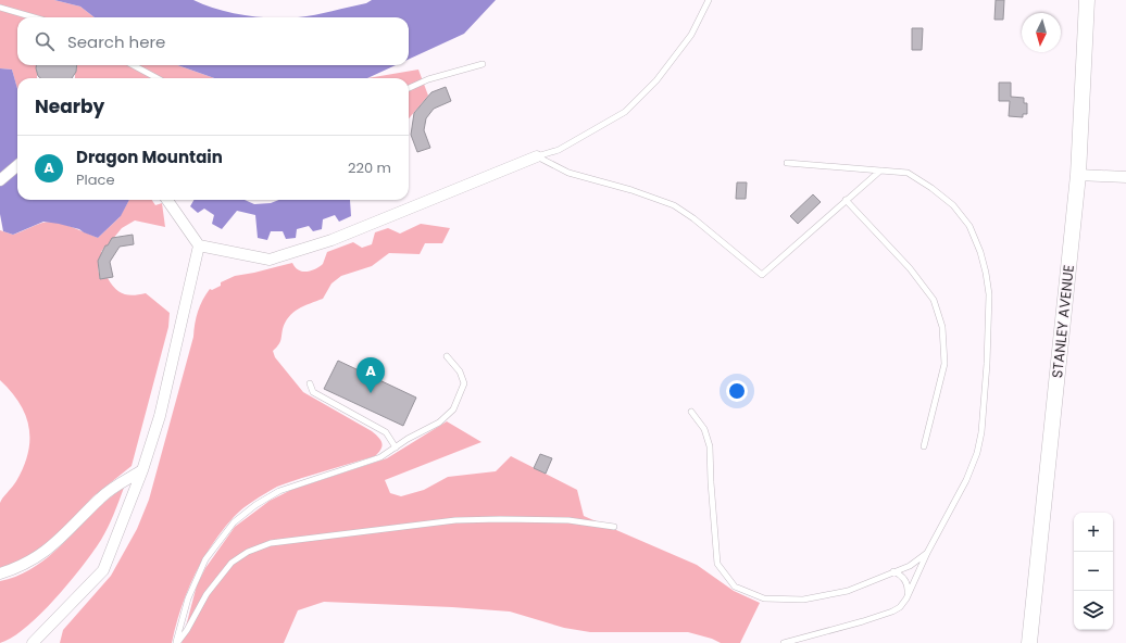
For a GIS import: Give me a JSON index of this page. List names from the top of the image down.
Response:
{
  "streets": {
    "main road": ["STANLEY AVENUE"]
  },
  "north": "bottom",
  "page": {
    "search": "Search here",
    "heading": "Nearby",
    "list": [
      {
        "mark": "A",
        "name": "Dragon Mountain",
        "note": "Place",
        "value": "220 m"
      }
    ],
    "pins": "A",
    "map_buttons": ["+", "−"]
  }
}
